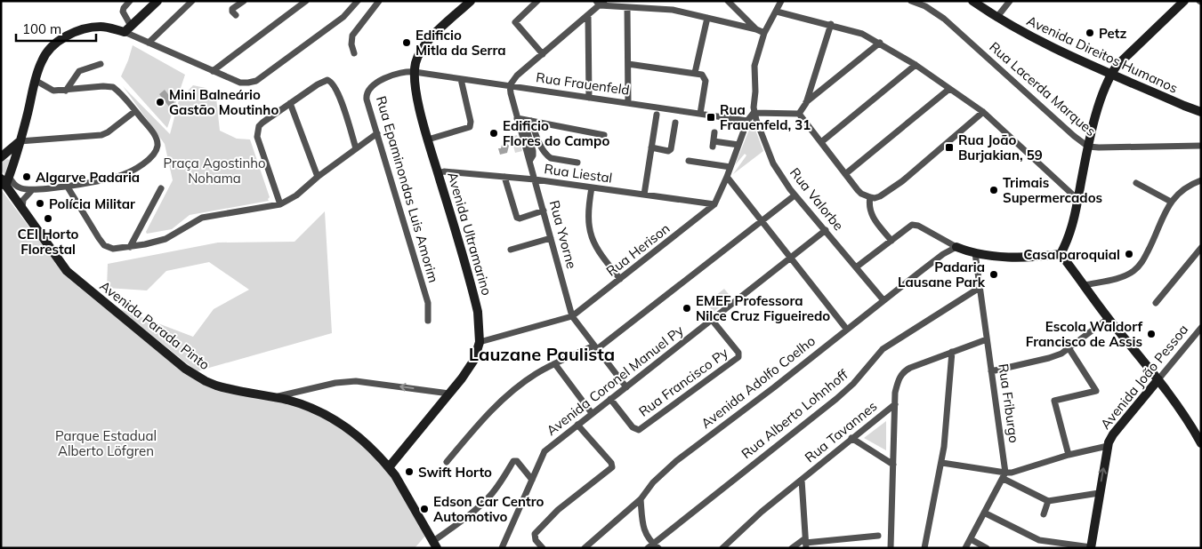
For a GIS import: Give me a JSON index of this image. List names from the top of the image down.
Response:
{
  "streets": {
    "street": [
      "Avenida Direitos Humanos",
      "Rua Frauenfeld",
      "Rua Lacerda Marques",
      "Rua Liestal",
      "Rua Epaminondas Luis Amorim",
      "Rua Valorbe",
      "Avenida Ultramarino",
      "Rua Yvorne",
      "Rua Herison",
      "Avenida Parada Pinto",
      "Avenida João Pessoa",
      "Avenida Coronel Manuel Py",
      "Rua Francisco Py",
      "Avenida Adolfo Coelho",
      "Rua Friburgo",
      "Rua Alberto Lohnhoff",
      "Rua Tavannes"
    ]
  },
  "crossings": [
    ["Rua Frauenfeld", "Rua Epaminondas Luis Amorim"],
    ["Rua Frauenfeld", "Avenida Ultramarino"],
    ["Rua Frauenfeld", "Rua Yvorne"],
    ["Rua Frauenfeld", "Rua Herison"],
    ["Rua Liestal", "Avenida Ultramarino"],
    ["Rua Liestal", "Rua Yvorne"],
    ["Rua Liestal", "Rua Herison"],
    ["Rua Epaminondas Luis Amorim", "Avenida Ultramarino"],
    ["Rua Valorbe", "Rua Herison"],
    ["Rua Valorbe", "Avenida Coronel Manuel Py"],
    ["Rua Valorbe", "Avenida Adolfo Coelho"],
    ["Avenida Ultramarino", "Rua Herison"],
    ["Avenida Ultramarino", "Avenida Parada Pinto"],
    ["Rua Yvorne", "Rua Herison"],
    ["Avenida Coronel Manuel Py", "Rua Francisco Py"],
    ["Rua Friburgo", "Rua Alberto Lohnhoff"],
    ["Rua Friburgo", "Rua Tavannes"]
  ],
  "districts": ["Lauzane Paulista"],
  "parks": ["Praça Agostinho Nohama", "Parque Estadual Alberto Löfgren"],
  "places": {
    "other": [
      "Petz",
      "Edificio Mitla da Serra",
      "Mini Balneário Gastão Moutinho",
      "Edificio Flores do Campo",
      "Algarve Padaria",
      "Trimais Supermercados",
      "Polícia Militar",
      "CEI Horto Florestal",
      "Casa paroquial",
      "Padaria Lausane Park",
      "EMEF Professora Nilce Cruz Figueiredo",
      "Escola Waldorf Francisco de Assis",
      "Swift Horto",
      "Edson Car Centro Automotivo"
    ],
    "transit": ["Rua Frauenfeld, 31", "Rua João Burjakian, 59"]
  },
  "scale_bar": "100 m"
}
